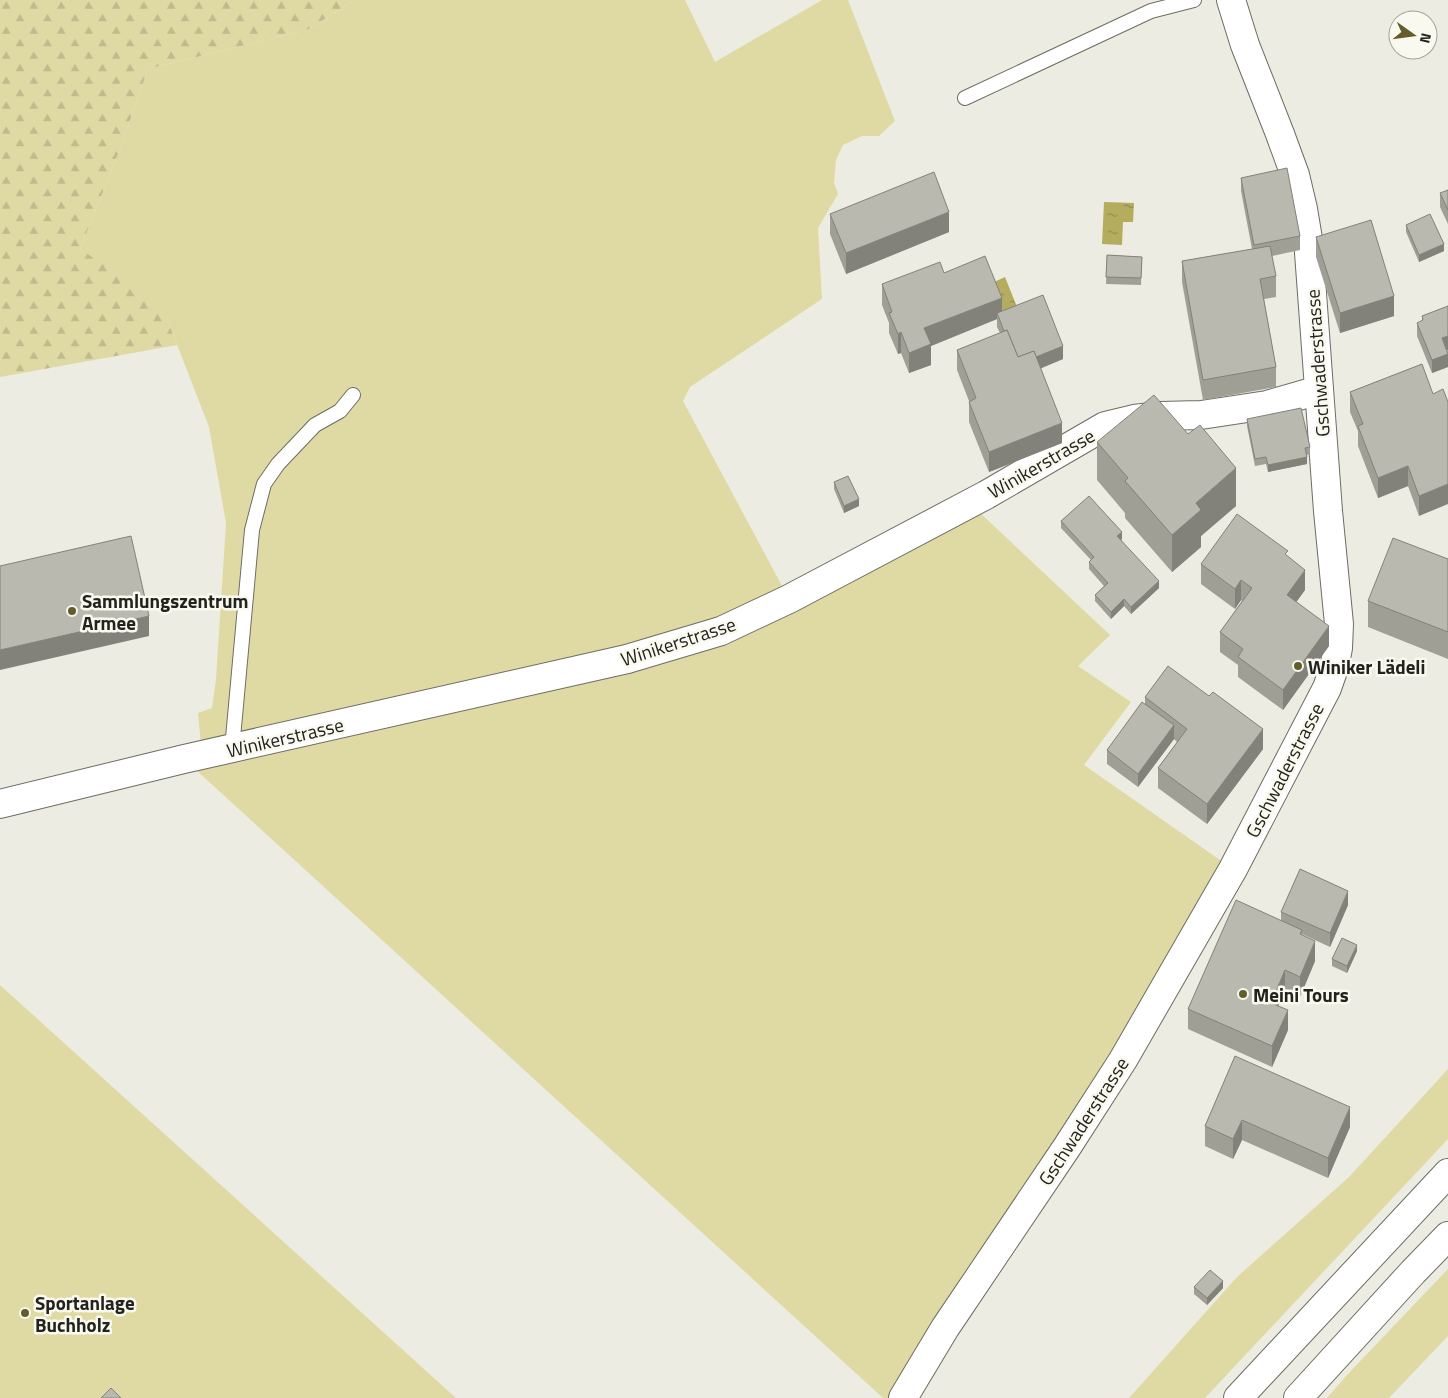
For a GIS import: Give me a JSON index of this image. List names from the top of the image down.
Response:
{
  "streets": {
    "main road": ["Gschwaderstrasse", "Winikerstrasse"]
  },
  "crossings": [
    ["Gschwaderstrasse", "Winikerstrasse"]
  ],
  "places": [
    "Sammlungszentrum Armee",
    "Winiker Lädeli",
    "Meini Tours",
    "Sportanlage Buchholz"
  ],
  "north": "right"
}
